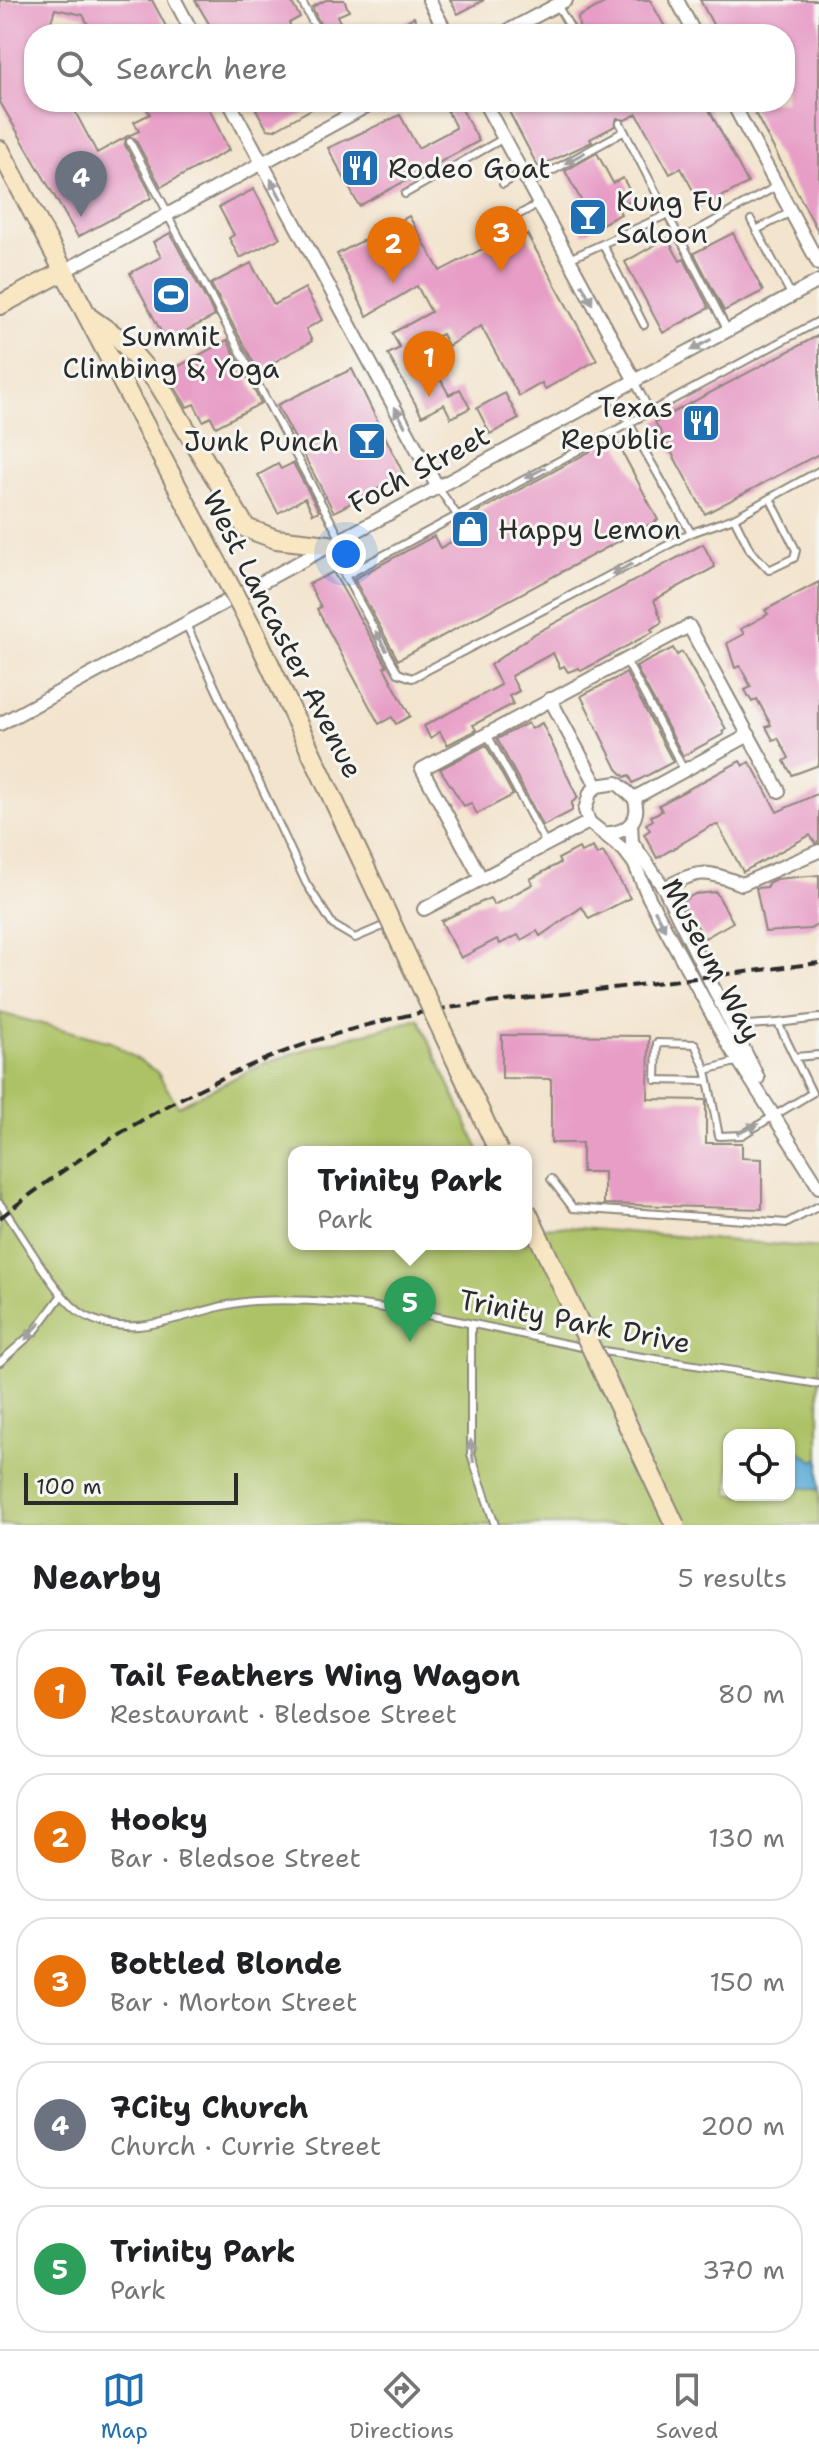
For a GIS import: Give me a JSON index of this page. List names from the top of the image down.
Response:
{
  "streets": {
    "main road": ["West Lancaster Avenue"],
    "street": ["Foch Street", "Museum Way"],
    "lane": ["Trinity Park Drive"]
  },
  "places": {
    "restaurant": ["Rodeo Goat", "Texas Republic"],
    "bar": ["Kung Fu Saloon", "Junk Punch"],
    "sports": ["Summit Climbing & Yoga"],
    "shop": ["Happy Lemon"]
  },
  "scale_bar": "100 m",
  "page": {
    "search": "Search here",
    "pins": [
      "4",
      "3",
      "2",
      "1",
      "5"
    ],
    "popup": ["Trinity Park", "Park"],
    "scale": "100 m",
    "heading": ["Nearby", "5 results"],
    "list": [
      {
        "mark": "1",
        "name": "Tail Feathers Wing Wagon",
        "note": "Restaurant · Bledsoe Street",
        "value": "80 m"
      },
      {
        "mark": "2",
        "name": "Hooky",
        "note": "Bar · Bledsoe Street",
        "value": "130 m"
      },
      {
        "mark": "3",
        "name": "Bottled Blonde",
        "note": "Bar · Morton Street",
        "value": "150 m"
      },
      {
        "mark": "4",
        "name": "7City Church",
        "note": "Church · Currie Street",
        "value": "200 m"
      },
      {
        "mark": "5",
        "name": "Trinity Park",
        "note": "Park",
        "value": "370 m"
      }
    ],
    "nav": ["Map", "Directions", "Saved"]
  }
}
